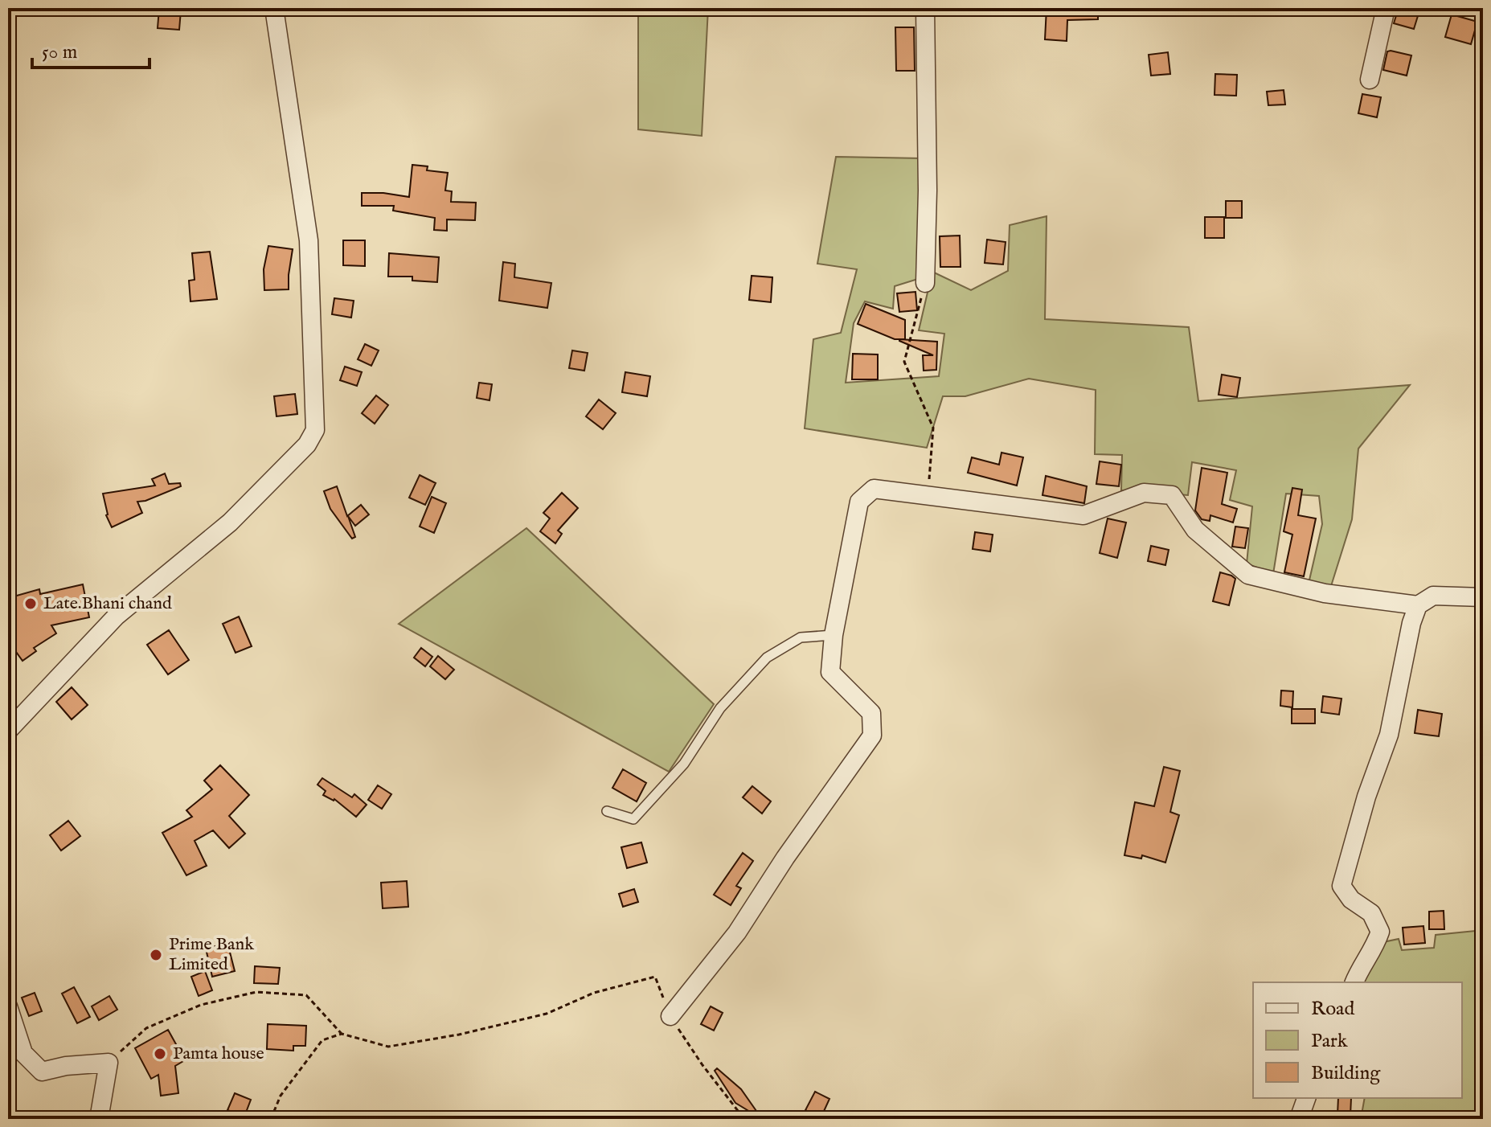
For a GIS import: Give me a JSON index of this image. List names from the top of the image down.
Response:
{
  "places": ["Late.Bhani chand", "Prime Bank Limited", "Pamta house"],
  "legend": ["Road", "Park", "Building"],
  "scale_bar": "50 m"
}
